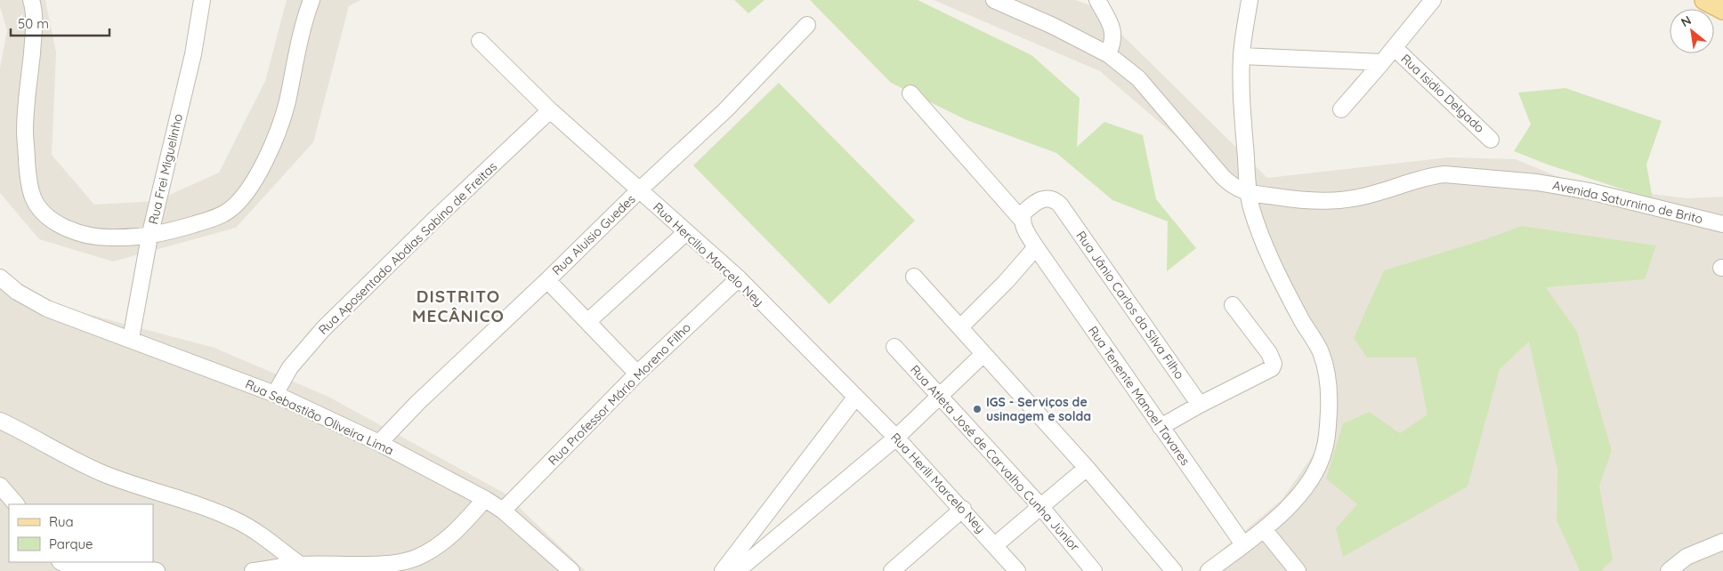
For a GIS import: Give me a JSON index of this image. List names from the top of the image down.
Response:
{
  "streets": {
    "street": [
      "Rua Isidio Delgado",
      "Rua Frei Miguelinho",
      "Avenida Saturnino de Brito",
      "Rua Aluisio Guedes",
      "Rua Aposentado Abdias Sabino de Freitas",
      "Rua Hercilio Marcelo Ney",
      "Rua Jânio Carlos da Silva Filho",
      "Rua Professor Mário Moreno Filho",
      "Rua Tenente Manoel Tavares",
      "Rua Sebastião Oliveira Lima",
      "Rua Atleta José de Carvalho Cunha Júnior",
      "Rua Herili Marcelo Ney"
    ]
  },
  "crossings": [
    ["Rua Frei Miguelinho", "Rua Sebastião Oliveira Lima"],
    ["Rua Aluisio Guedes", "Rua Hercilio Marcelo Ney"],
    ["Rua Aluisio Guedes", "Rua Sebastião Oliveira Lima"],
    ["Rua Aposentado Abdias Sabino de Freitas", "Rua Hercilio Marcelo Ney"],
    ["Rua Aposentado Abdias Sabino de Freitas", "Rua Sebastião Oliveira Lima"],
    ["Rua Hercilio Marcelo Ney", "Rua Professor Mário Moreno Filho"],
    ["Rua Hercilio Marcelo Ney", "Rua Herili Marcelo Ney"],
    ["Rua Jânio Carlos da Silva Filho", "Rua Tenente Manoel Tavares"],
    ["Rua Professor Mário Moreno Filho", "Rua Sebastião Oliveira Lima"]
  ],
  "districts": ["DISTRITO MECÂNICO"],
  "places": ["IGS - Serviços de usinagem e solda"],
  "legend": ["Rua", "Parque"],
  "scale_bar": "50 m",
  "north": "top left"
}
